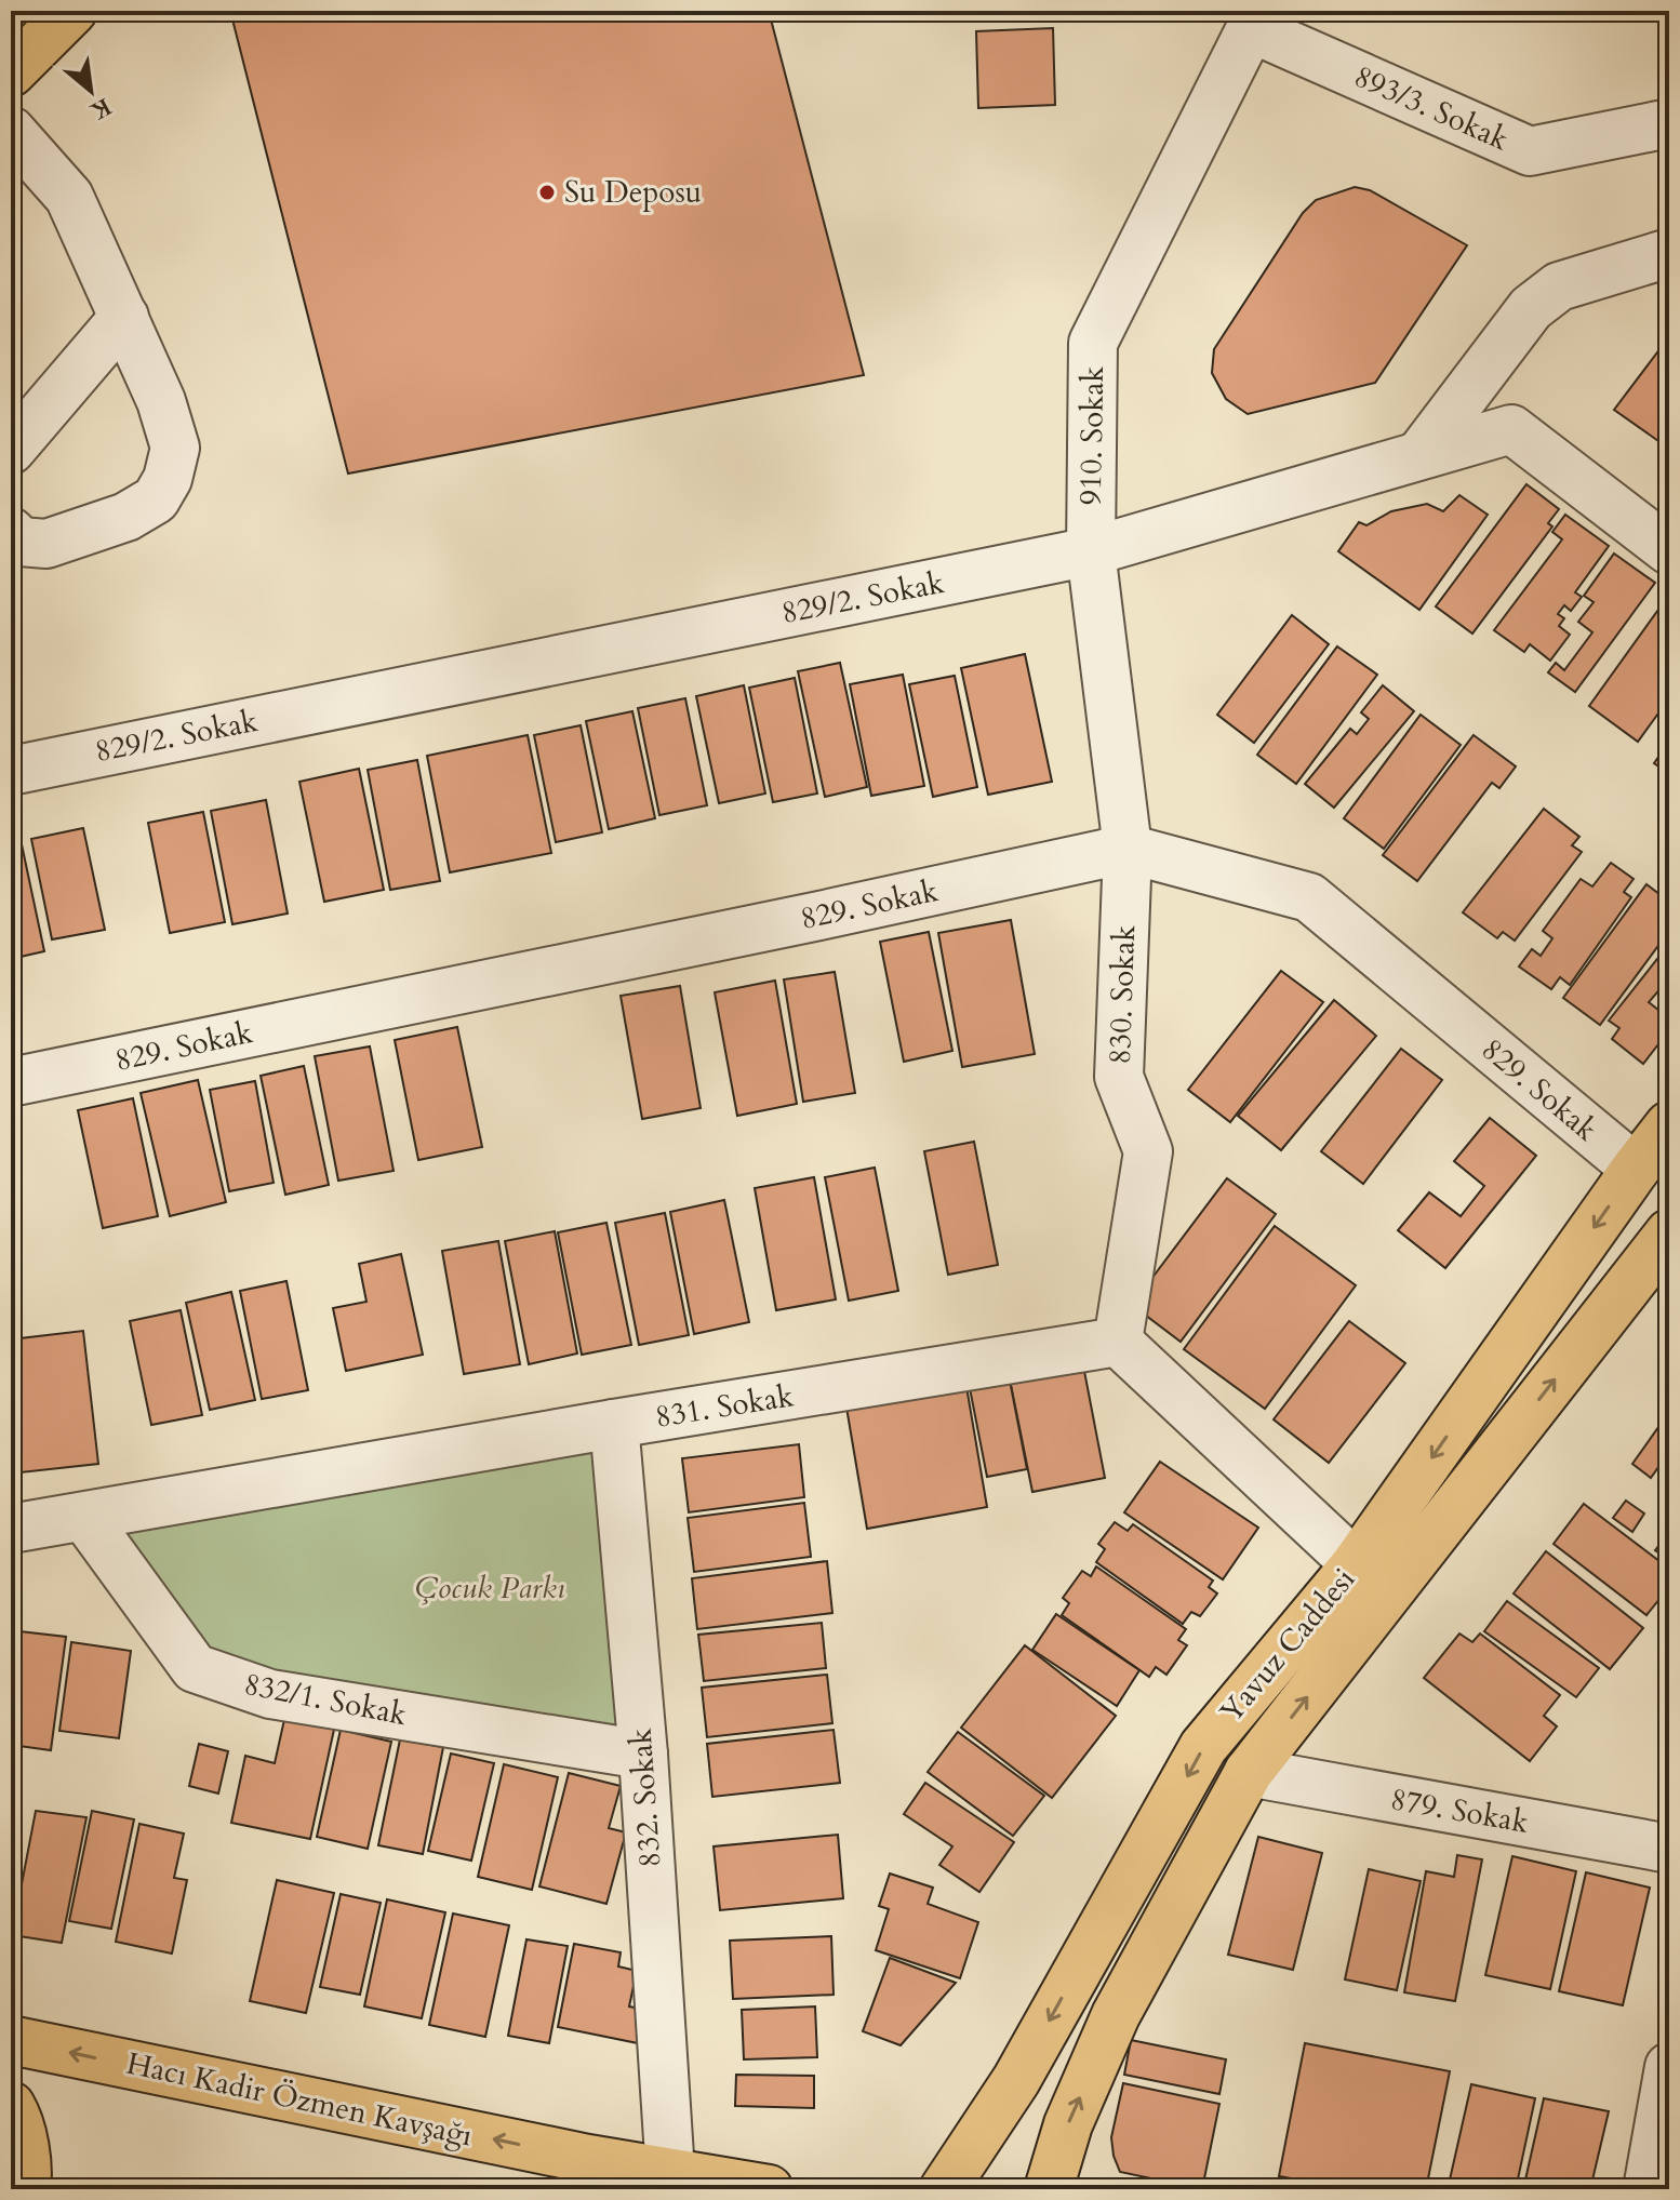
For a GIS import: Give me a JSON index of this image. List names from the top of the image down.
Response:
{
  "streets": {
    "main road": ["Yavuz Caddesi", "Hacı Kadir Özmen Kavşağı"],
    "street": [
      "893/3. Sokak",
      "910. Sokak",
      "829/2. Sokak",
      "829. Sokak",
      "830. Sokak",
      "831. Sokak",
      "832/1. Sokak",
      "832. Sokak",
      "879. Sokak"
    ]
  },
  "crossings": [
    ["893/3. Sokak", "910. Sokak"],
    ["910. Sokak", "829/2. Sokak"],
    ["910. Sokak", "829. Sokak"],
    ["910. Sokak", "830. Sokak"],
    ["829. Sokak", "830. Sokak"],
    ["829. Sokak", "Yavuz Caddesi"],
    ["830. Sokak", "831. Sokak"],
    ["831. Sokak", "832/1. Sokak"],
    ["831. Sokak", "832. Sokak"],
    ["Yavuz Caddesi", "879. Sokak"],
    ["832/1. Sokak", "832. Sokak"],
    ["832. Sokak", "Hacı Kadir Özmen Kavşağı"]
  ],
  "one_way": ["Hacı Kadir Özmen Kavşağı"],
  "parks": ["Çocuk Parkı"],
  "places": ["Su Deposu"],
  "north": "bottom right"
}
